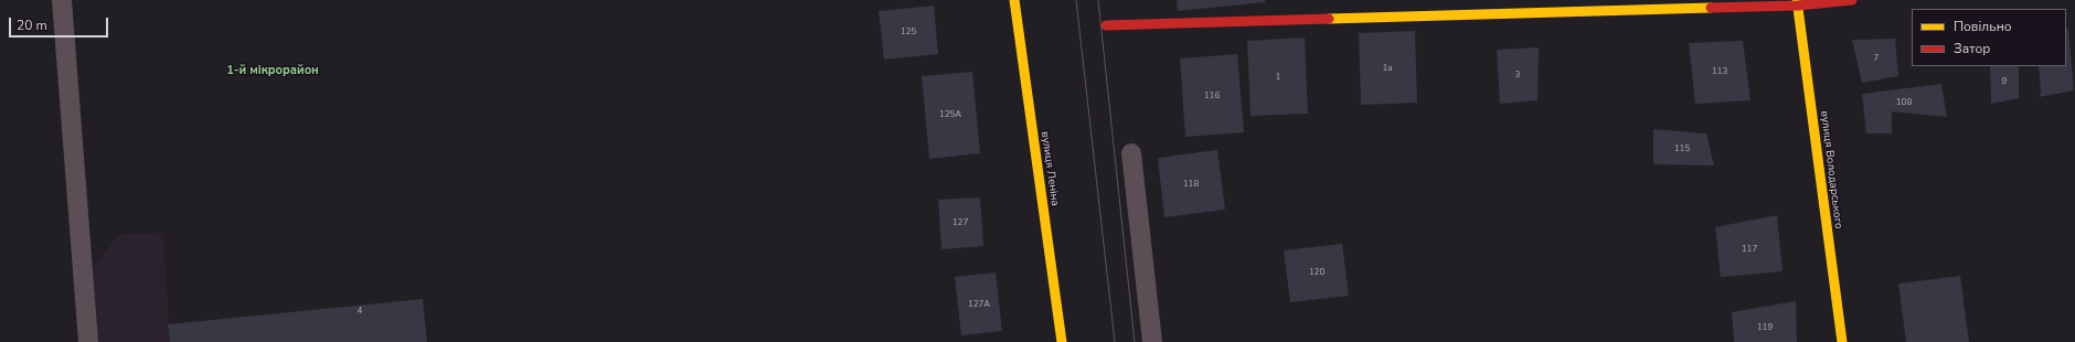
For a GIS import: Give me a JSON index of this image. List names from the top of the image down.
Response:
{
  "streets": {
    "street": ["вулиця Леніна", "вулиця Володарського"]
  },
  "districts": ["1-й мікрорайон"],
  "house_numbers": [
    "125",
    "7",
    "1а",
    "113",
    "3",
    "1",
    "9",
    "116",
    "108",
    "125А",
    "115",
    "118",
    "127",
    "117",
    "120",
    "127А",
    "4",
    "119"
  ],
  "legend": ["Повільно", "Затор"],
  "scale_bar": "20 m"
}
